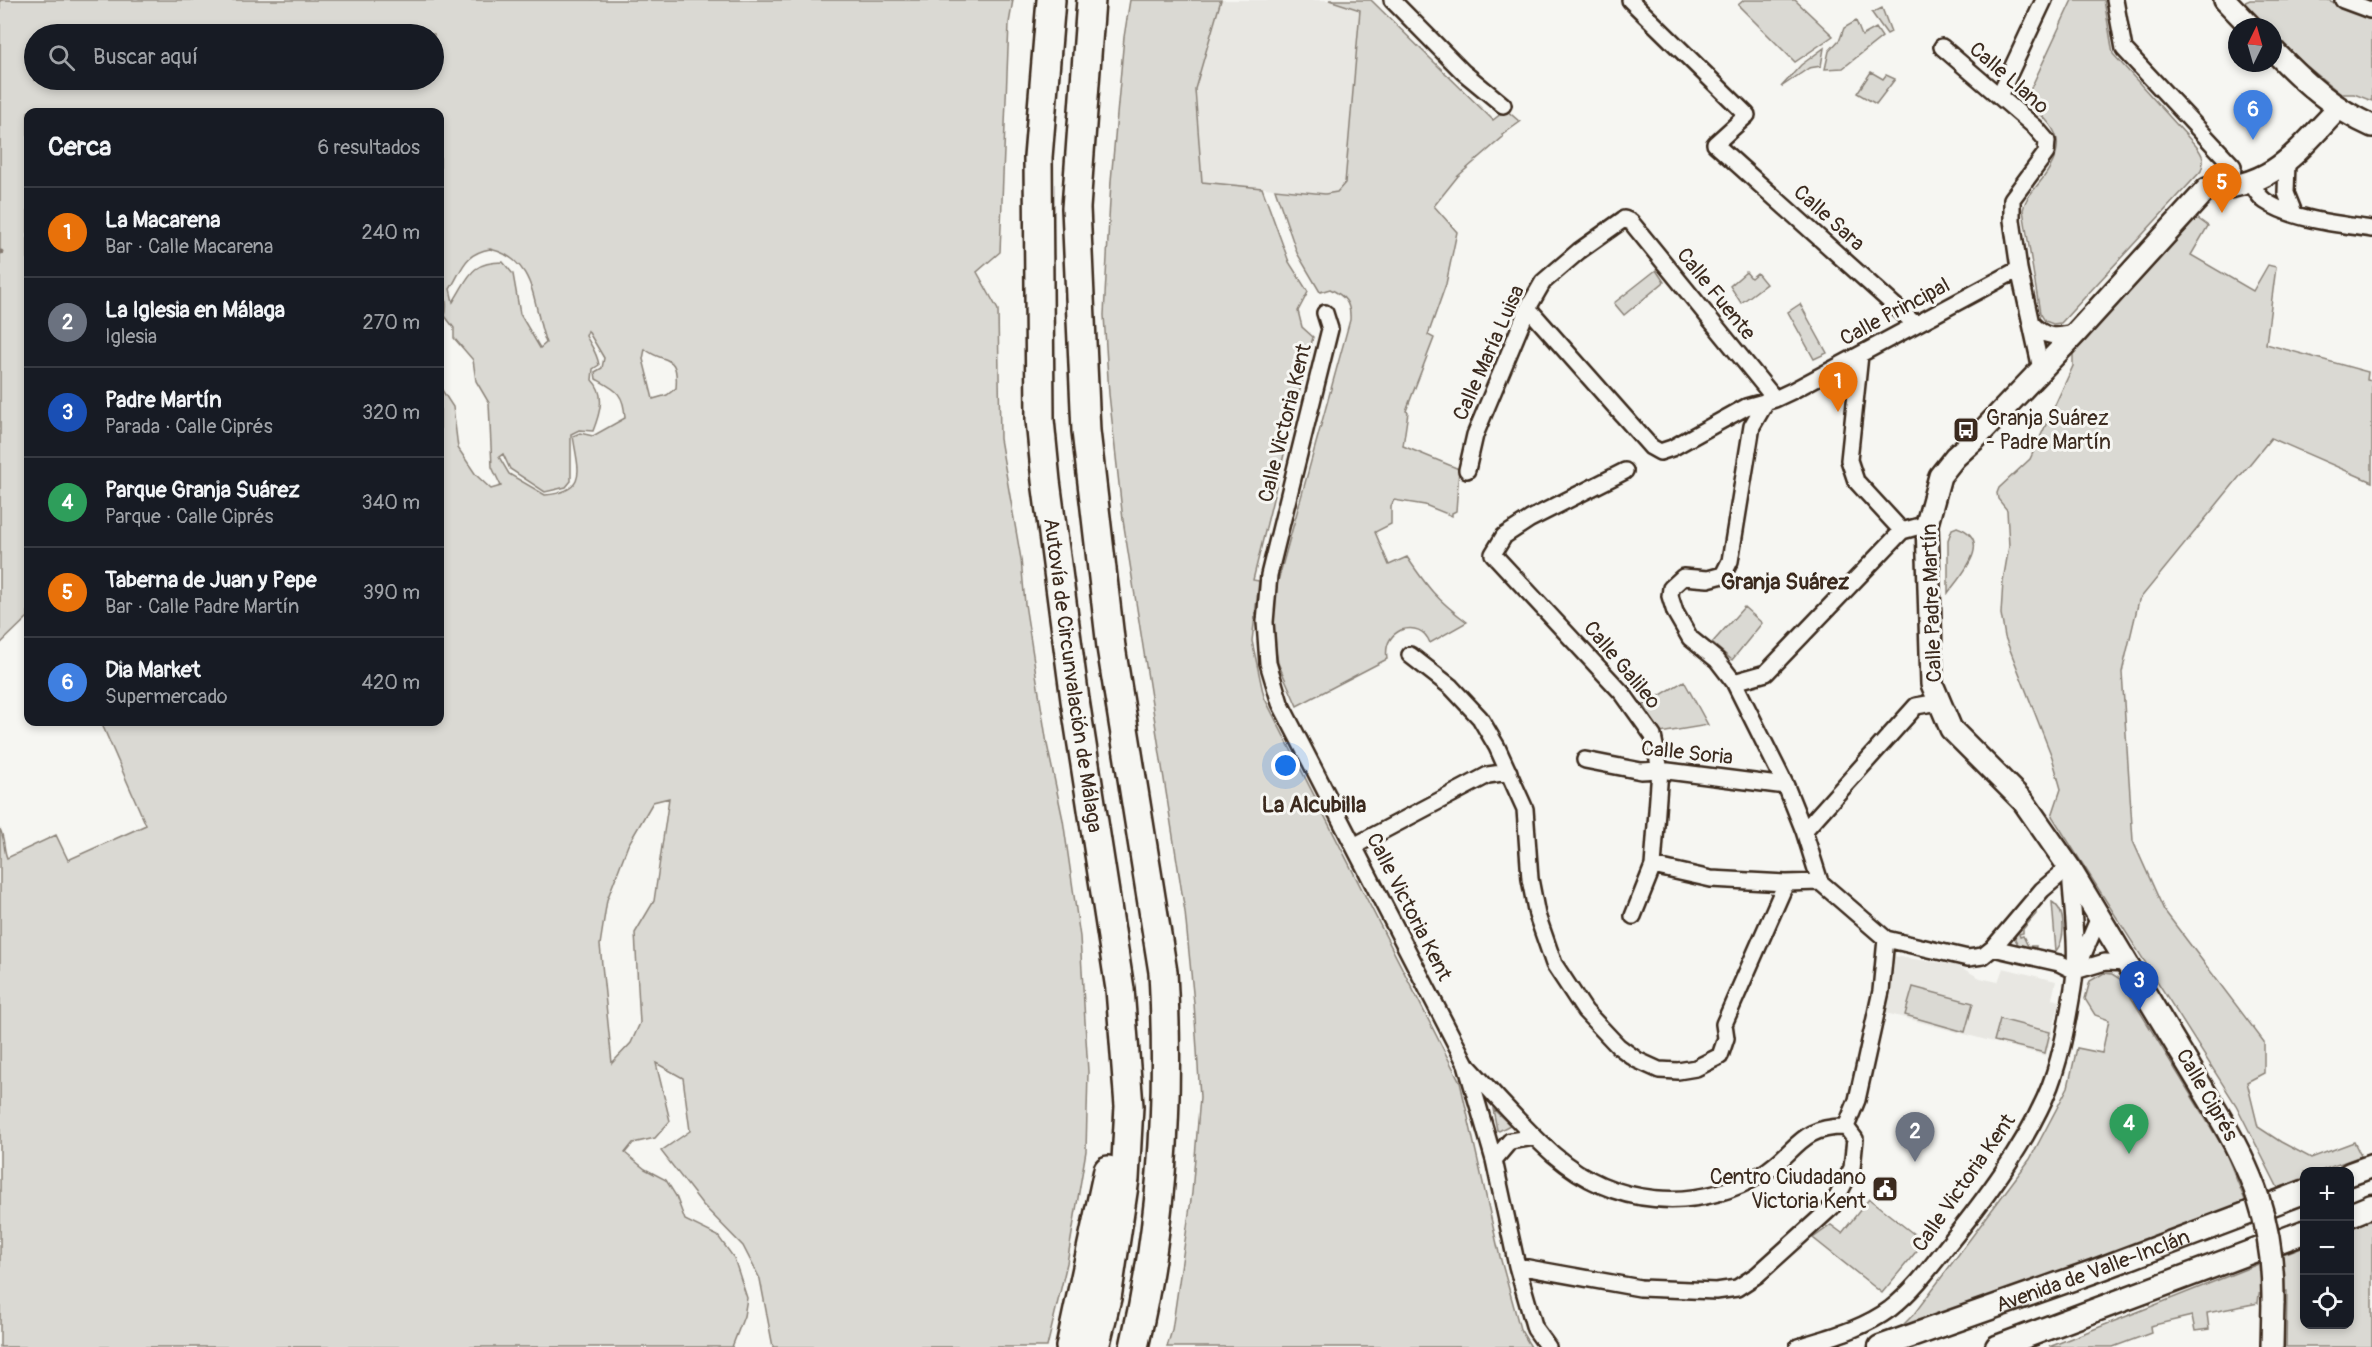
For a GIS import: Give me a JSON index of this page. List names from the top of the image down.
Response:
{
  "streets": {
    "highway": ["Autovía de Circunvalación de Málaga"],
    "main road": ["Avenida de Valle-Inclán"],
    "street": [
      "Calle Llano",
      "Calle Sara",
      "Calle Fuente",
      "Calle Principal",
      "Calle María Luisa",
      "Calle Victoria Kent",
      "Calle Padre Martín",
      "Calle Galileo",
      "Calle Soria",
      "Calle Ciprés"
    ]
  },
  "crossings": [
    ["Calle Llano", "Calle Principal"],
    ["Calle Sara", "Calle Principal"],
    ["Calle Fuente", "Calle Principal"],
    ["Calle Fuente", "Calle María Luisa"],
    ["Calle Principal", "Calle María Luisa"],
    ["Calle Victoria Kent", "Calle Padre Martín"],
    ["Calle Victoria Kent", "Calle Ciprés"],
    ["Calle Padre Martín", "Calle Ciprés"],
    ["Calle Galileo", "Calle Soria"]
  ],
  "districts": ["Granja Suárez", "La Alcubilla"],
  "places": {
    "bus stop": ["Granja Suárez - Padre Martín"],
    "public building": ["Centro Ciudadano Victoria Kent"]
  },
  "north": "top",
  "page": {
    "search": "Buscar aquí",
    "pins": [
      "6",
      "5",
      "1",
      "3",
      "4",
      "2"
    ],
    "heading": ["Cerca", "6 resultados"],
    "list": [
      {
        "mark": "1",
        "name": "La Macarena",
        "note": "Bar · Calle Macarena",
        "value": "240 m"
      },
      {
        "mark": "2",
        "name": "La Iglesia en Málaga",
        "note": "Iglesia",
        "value": "270 m"
      },
      {
        "mark": "3",
        "name": "Padre Martín",
        "note": "Parada · Calle Ciprés",
        "value": "320 m"
      },
      {
        "mark": "4",
        "name": "Parque Granja Suárez",
        "note": "Parque · Calle Ciprés",
        "value": "340 m"
      },
      {
        "mark": "5",
        "name": "Taberna de Juan y Pepe",
        "note": "Bar · Calle Padre Martín",
        "value": "390 m"
      },
      {
        "mark": "6",
        "name": "Dia Market",
        "note": "Supermercado",
        "value": "420 m"
      }
    ],
    "map_buttons": ["+", "−"]
  }
}
